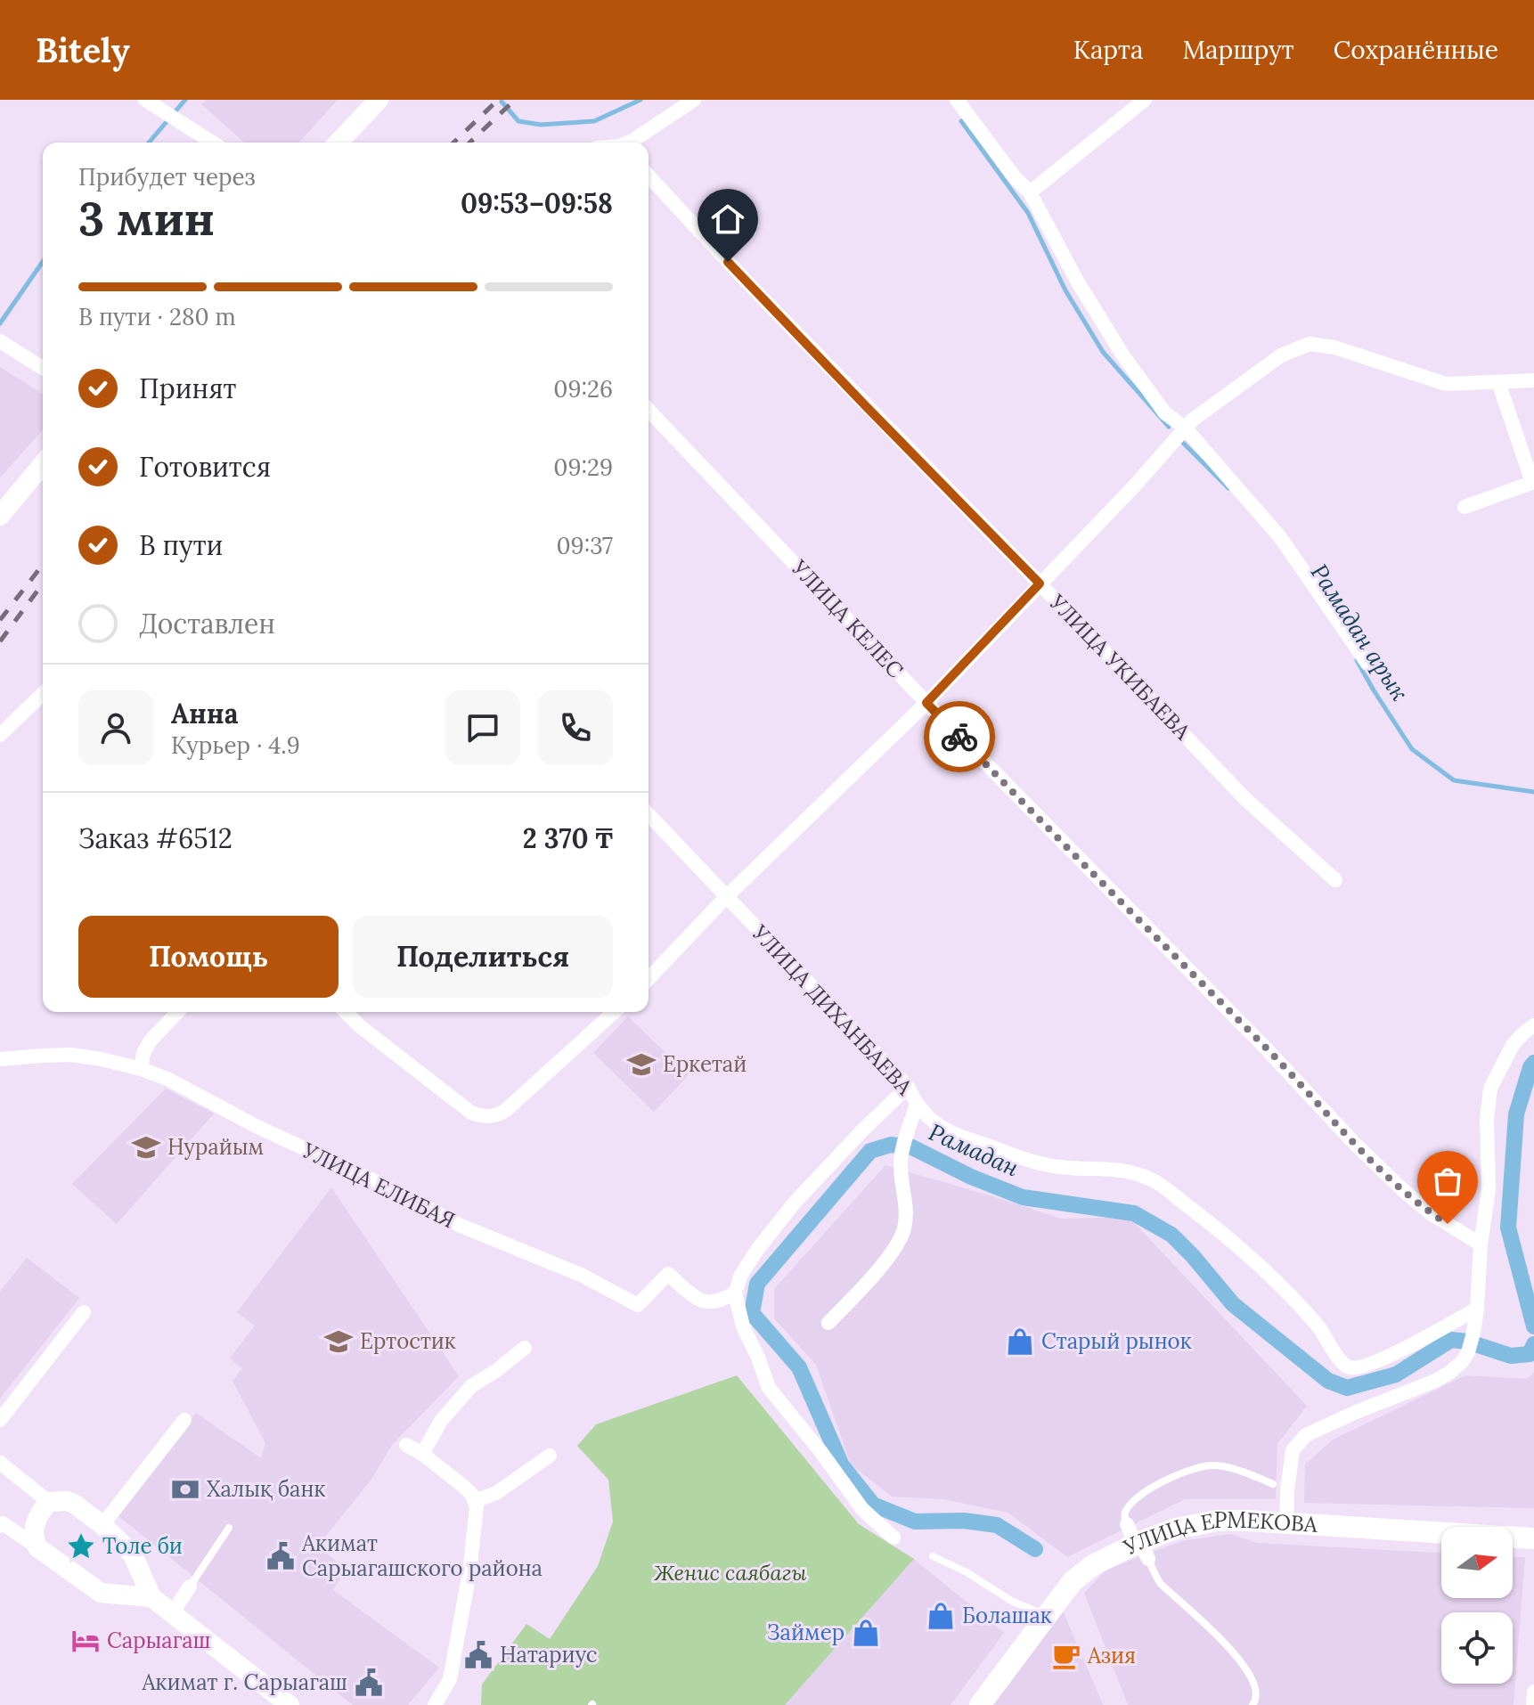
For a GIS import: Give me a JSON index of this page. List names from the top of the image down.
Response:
{
  "streets": {
    "main road": ["УЛИЦА ЕРМЕКОВА"],
    "street": [
      "УЛИЦА КЕЛЕС",
      "УЛИЦА УКИБАЕВА",
      "УЛИЦА ДИХАНБАЕВА",
      "УЛИЦА ЕЛИБАЯ"
    ]
  },
  "water": ["Рамадан арык", "Рамадан"],
  "parks": ["Женис саябагы"],
  "places": {
    "school or university": ["Еркетай", "Нурайым", "Ертостик"],
    "shop": ["Старый рынок", "Болашак", "Займер"],
    "bank": ["Халық банк"],
    "place": ["Толе би"],
    "public building": ["Акимат Сарыагашского района", "Натариус", "Акимат г. Сарыагаш"],
    "hotel": ["Сарыагаш"],
    "cafe": ["Азия"]
  },
  "north": "right",
  "page": {
    "header": "Bitely",
    "nav": ["Карта", "Маршрут", "Сохранённые"],
    "heading": ["3 мин", "Прибудет через", "09:53–09:58"],
    "panel": [
      "Анна",
      "Курьер · 4.9",
      "Заказ #6512",
      "2 370 ₸"
    ],
    "bar": "В пути · 280 m",
    "list": [
      ["Принят", "09:26"],
      ["Готовится", "09:29"],
      ["В пути", "09:37"],
      "Доставлен"
    ],
    "buttons": ["Помощь", "Поделиться"]
  }
}
